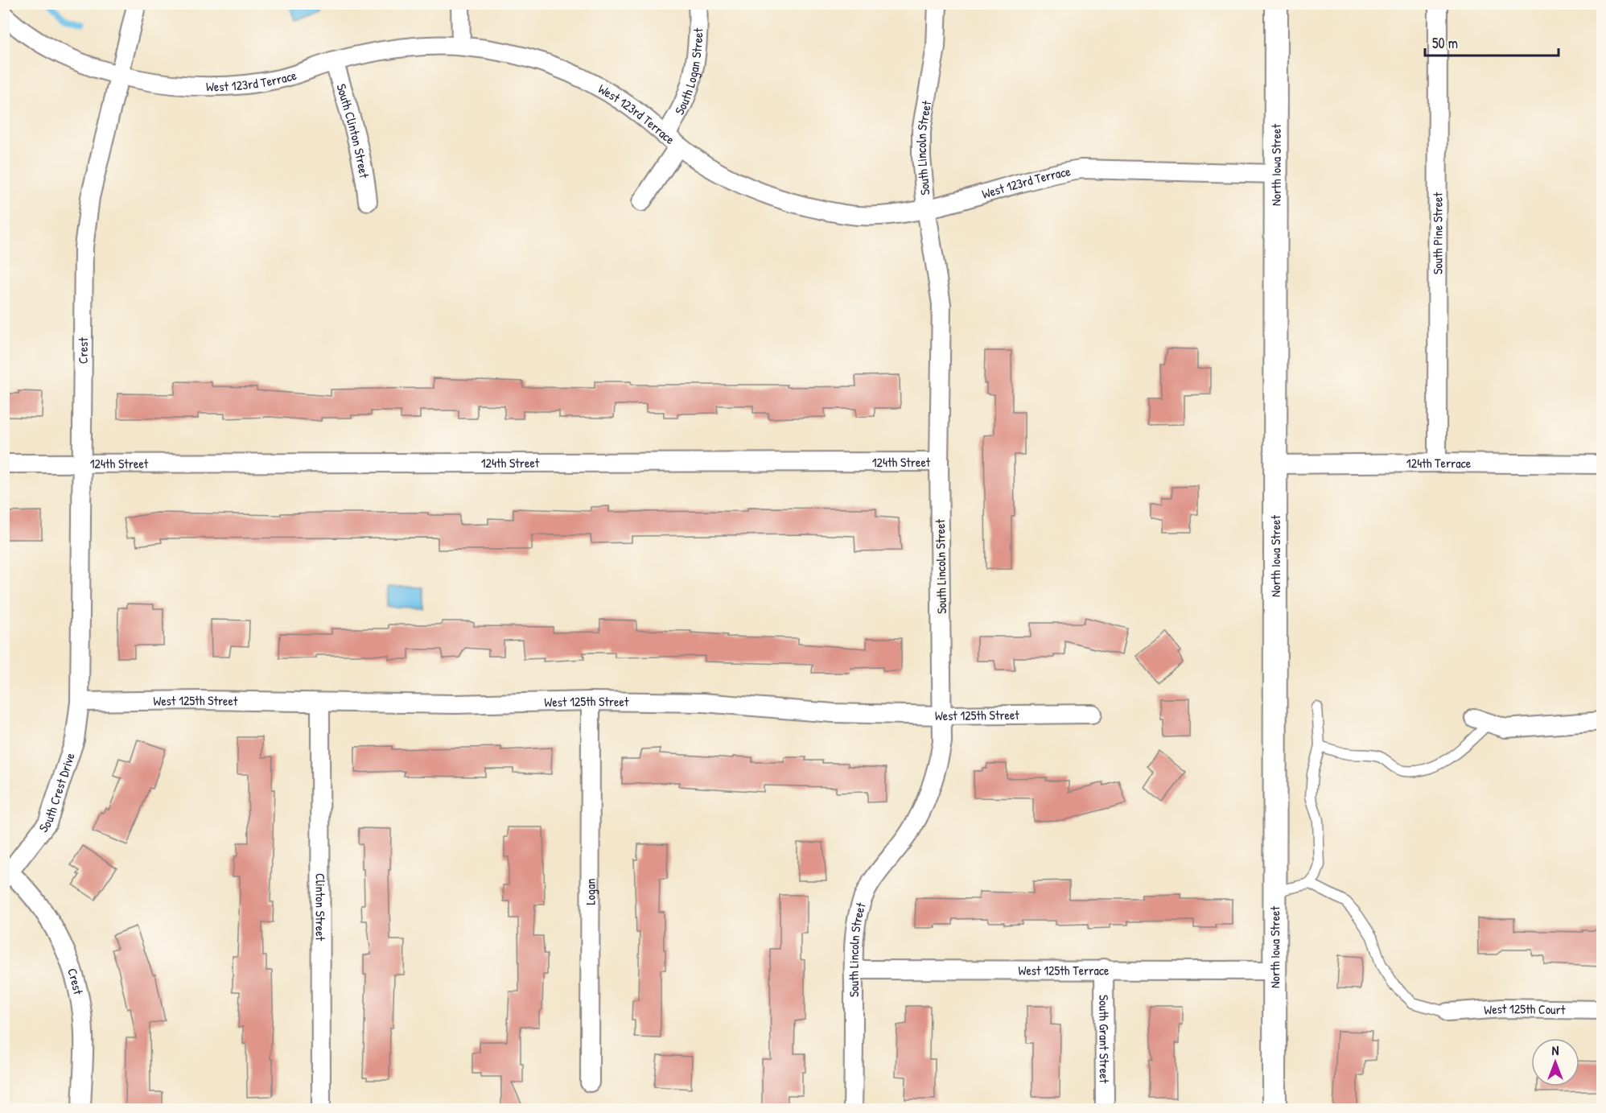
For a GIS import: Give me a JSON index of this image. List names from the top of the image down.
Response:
{
  "streets": {
    "street": [
      "South Logan Street",
      "West 123rd Terrace",
      "South Clinton Street",
      "South Lincoln Street",
      "North Iowa Street",
      "South Pine Street",
      "Crest",
      "124th Street",
      "124th Terrace",
      "West 125th Street",
      "South Crest Drive",
      "Logan",
      "Clinton Street",
      "West 125th Terrace",
      "West 125th Court",
      "South Grant Street"
    ]
  },
  "crossings": [
    ["South Logan Street", "West 123rd Terrace"],
    ["West 123rd Terrace", "South Clinton Street"],
    ["West 123rd Terrace", "South Lincoln Street"],
    ["West 123rd Terrace", "North Iowa Street"],
    ["West 123rd Terrace", "Crest"],
    ["South Lincoln Street", "124th Street"],
    ["South Lincoln Street", "West 125th Street"],
    ["South Lincoln Street", "West 125th Terrace"],
    ["North Iowa Street", "124th Terrace"],
    ["North Iowa Street", "West 125th Terrace"],
    ["South Pine Street", "124th Terrace"],
    ["Crest", "124th Street"],
    ["Crest", "West 125th Street"],
    ["Crest", "South Crest Drive"],
    ["West 125th Street", "South Crest Drive"],
    ["West 125th Street", "Logan"],
    ["West 125th Street", "Clinton Street"],
    ["West 125th Terrace", "South Grant Street"]
  ],
  "scale_bar": "50 m",
  "north": "top"
}
